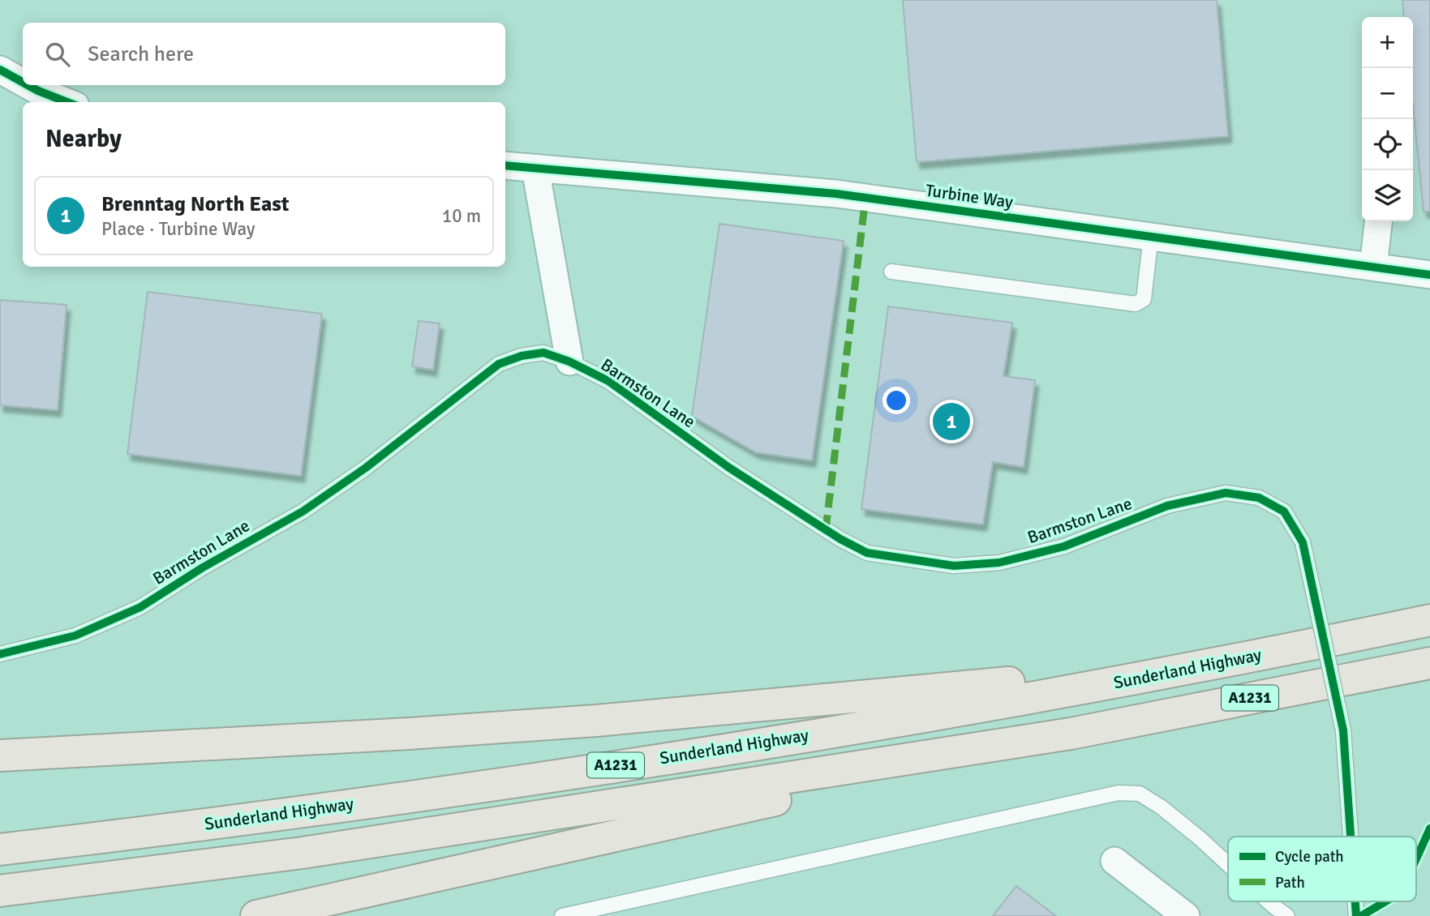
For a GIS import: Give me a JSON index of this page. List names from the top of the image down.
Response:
{
  "streets": {
    "highway": ["Sunderland Highway", "A1231"],
    "street": ["Turbine Way"],
    "lane": ["Barmston Lane"]
  },
  "crossings": [
    ["Sunderland Highway", "A1231"]
  ],
  "legend": ["Cycle path", "Path"],
  "page": {
    "map_buttons": ["+", "−"],
    "search": "Search here",
    "heading": "Nearby",
    "list": [
      {
        "mark": "1",
        "name": "Brenntag North East",
        "note": "Place · Turbine Way",
        "value": "10 m"
      }
    ],
    "pins": "1"
  }
}
